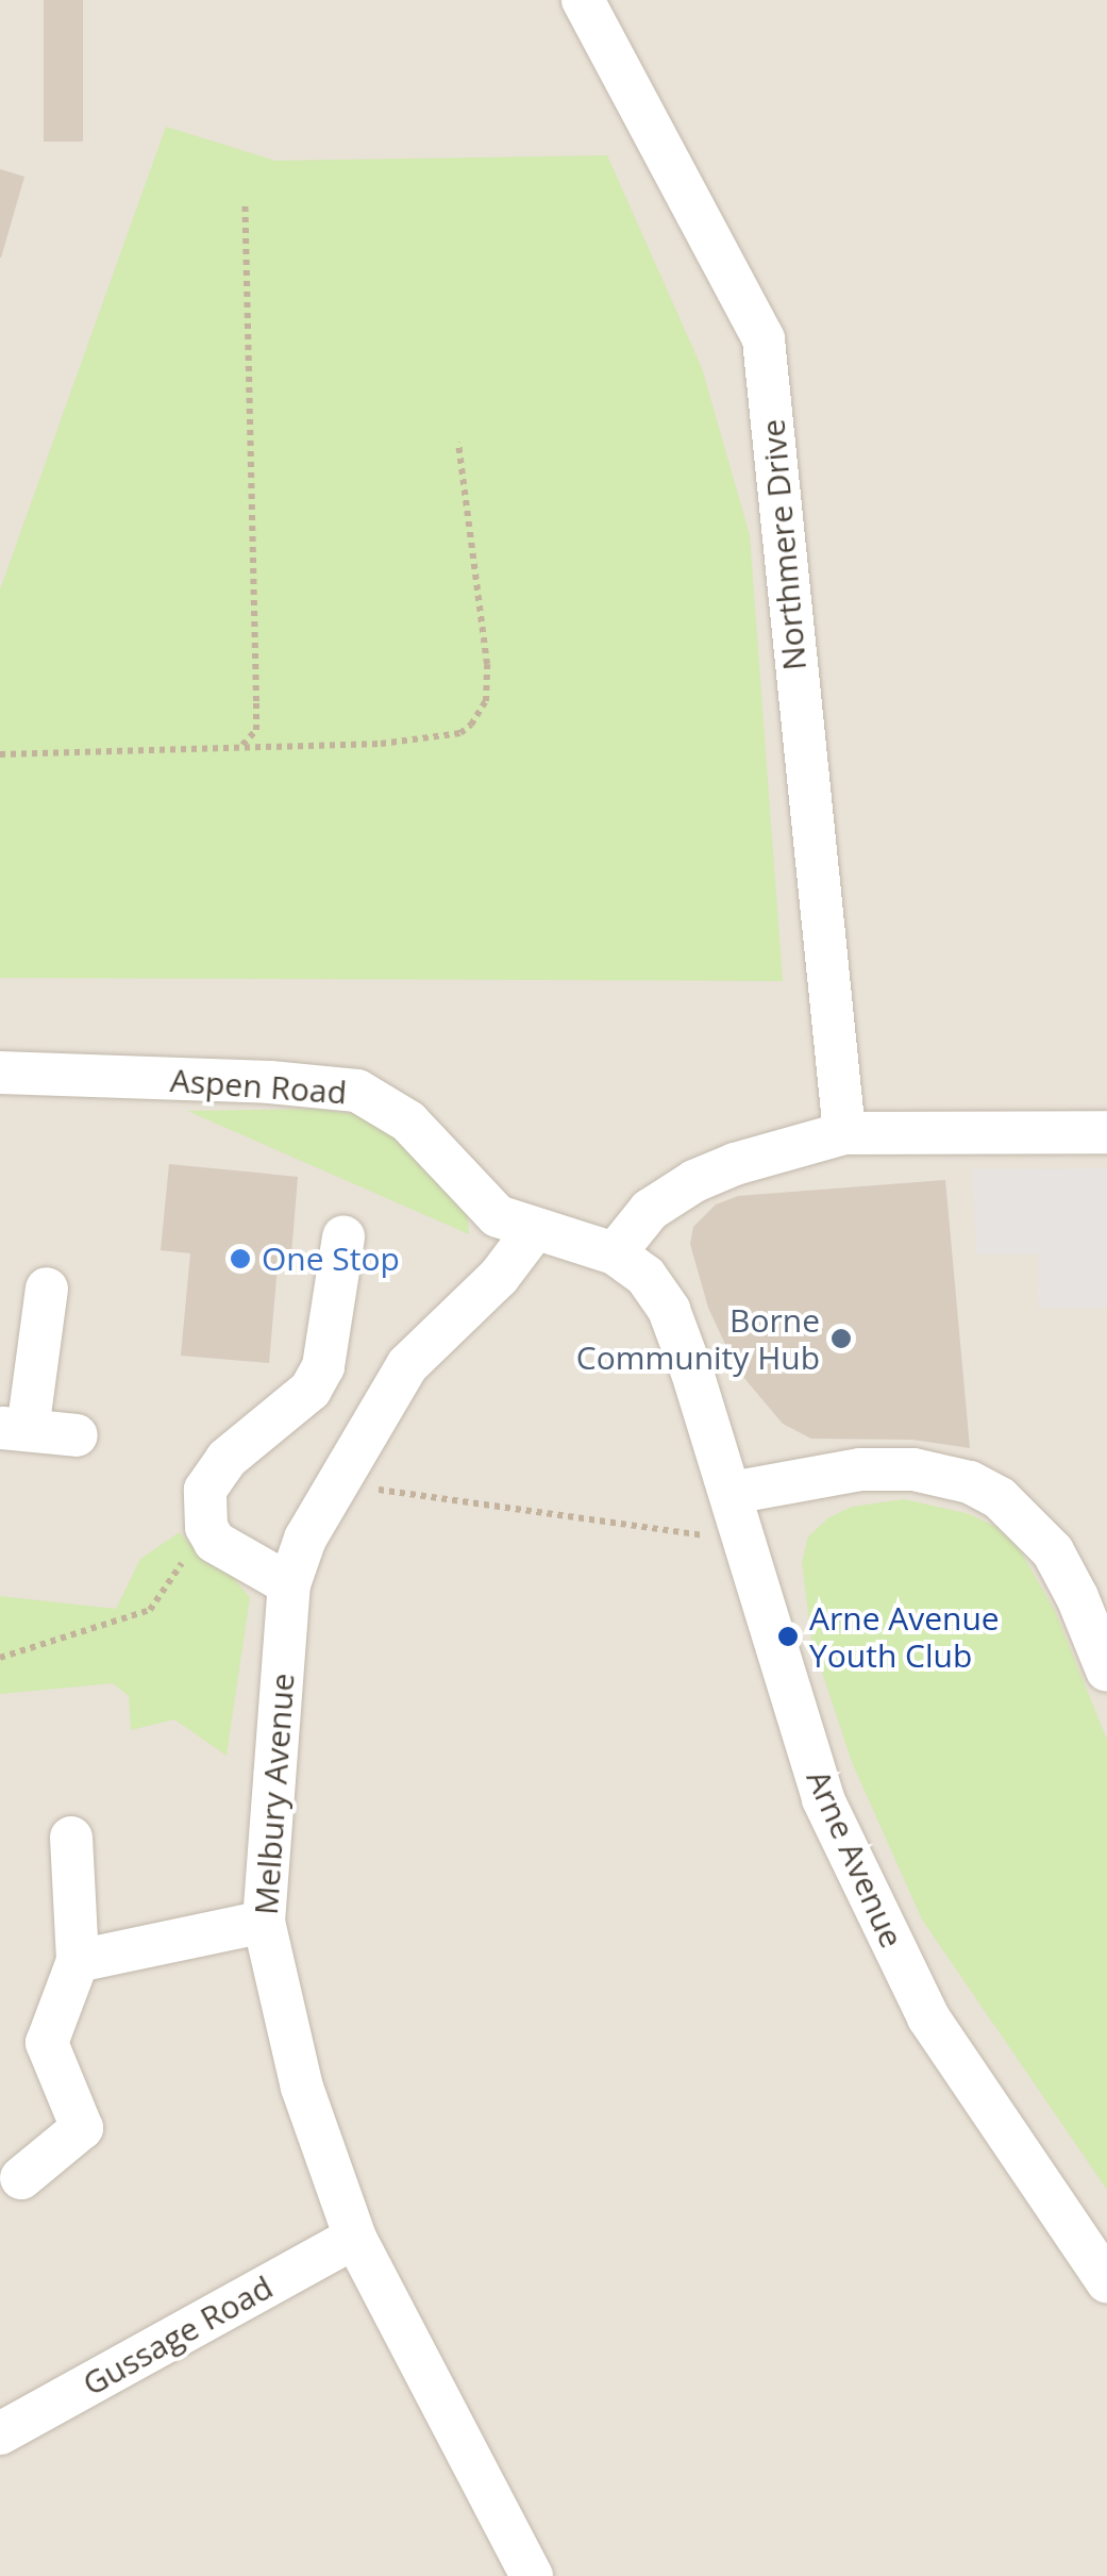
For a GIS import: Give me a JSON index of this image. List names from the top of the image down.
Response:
{
  "streets": {
    "street": [
      "Northmere Drive",
      "Aspen Road",
      "Melbury Avenue",
      "Arne Avenue",
      "Gussage Road"
    ]
  },
  "crossings": [
    ["Aspen Road", "Melbury Avenue"],
    ["Aspen Road", "Arne Avenue"],
    ["Melbury Avenue", "Gussage Road"]
  ],
  "places": ["One Stop", "Borne Community Hub", "Arne Avenue Youth Club"]
}
